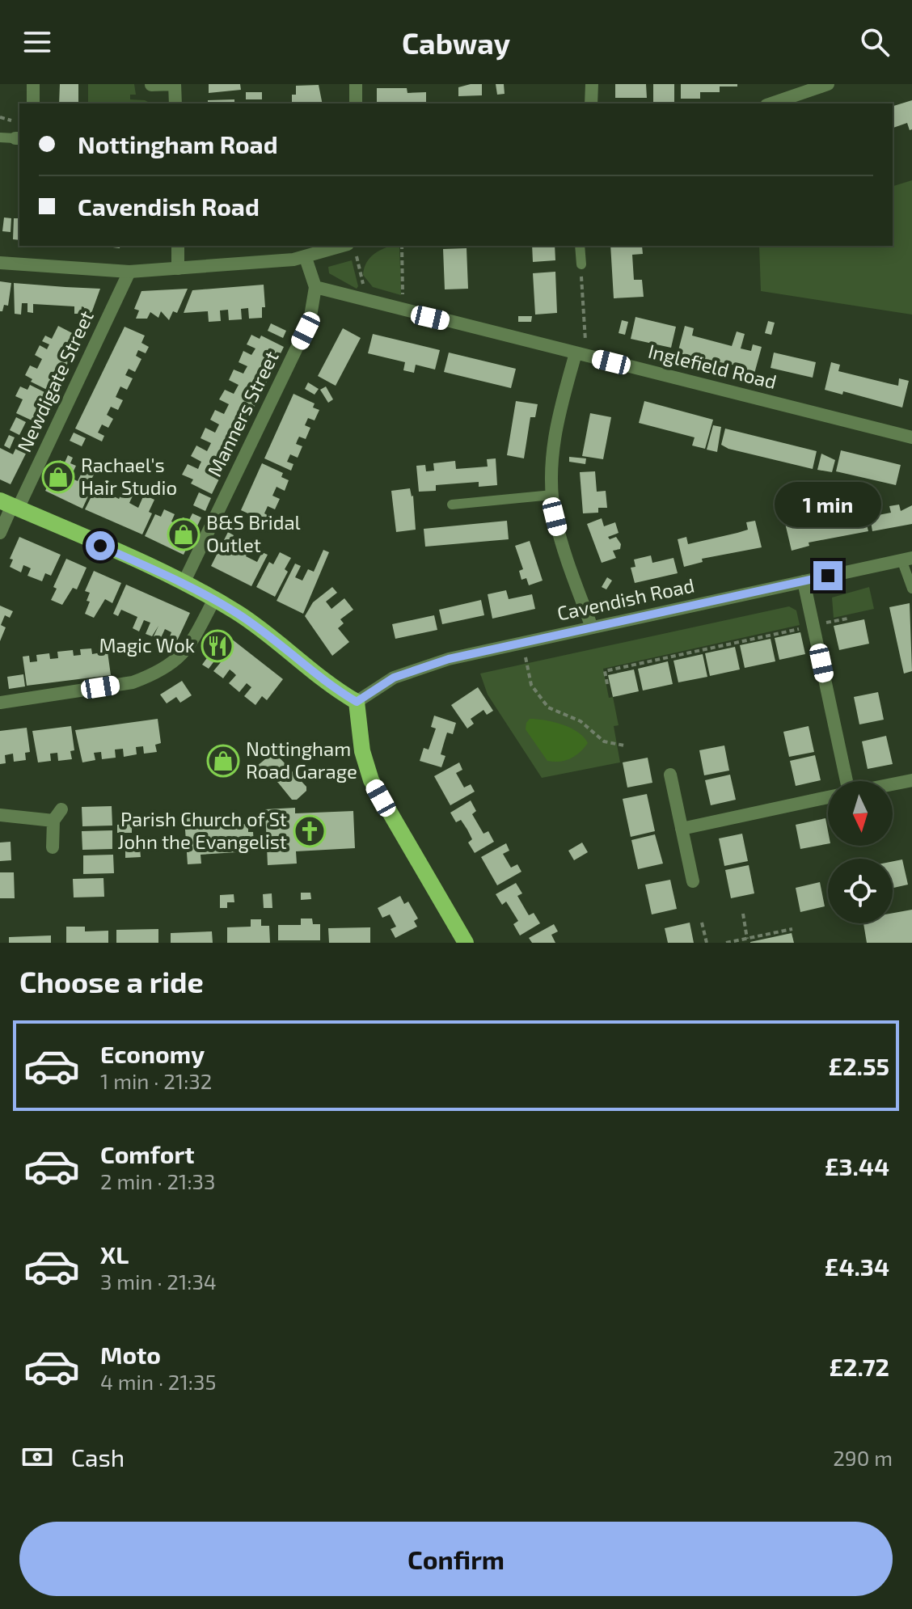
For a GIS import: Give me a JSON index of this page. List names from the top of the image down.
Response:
{
  "streets": {
    "street": [
      "Inglefield Road",
      "Newdigate Street",
      "Manners Street",
      "Cavendish Road"
    ]
  },
  "crossings": [
    ["Inglefield Road", "Manners Street"]
  ],
  "places": {
    "shop": ["Rachael's Hair Studio", "B&S Bridal Outlet", "Nottingham Road Garage"],
    "restaurant": ["Magic Wok"],
    "church": ["Parish Church of St John the Evangelist"]
  },
  "north": "bottom",
  "page": {
    "header": "Cabway",
    "banner": ["Nottingham Road", "Cavendish Road"],
    "bubble": "1 min",
    "heading": "Choose a ride",
    "list": [
      {
        "name": "Economy",
        "note": "1 min · 21:32",
        "value": "£2.55"
      },
      {
        "name": "Comfort",
        "note": "2 min · 21:33",
        "value": "£3.44"
      },
      {
        "name": "XL",
        "note": "3 min · 21:34",
        "value": "£4.34"
      },
      {
        "name": "Moto",
        "note": "4 min · 21:35",
        "value": "£2.72"
      }
    ],
    "pay": ["Cash", "290 m"],
    "buttons": "Confirm"
  }
}
